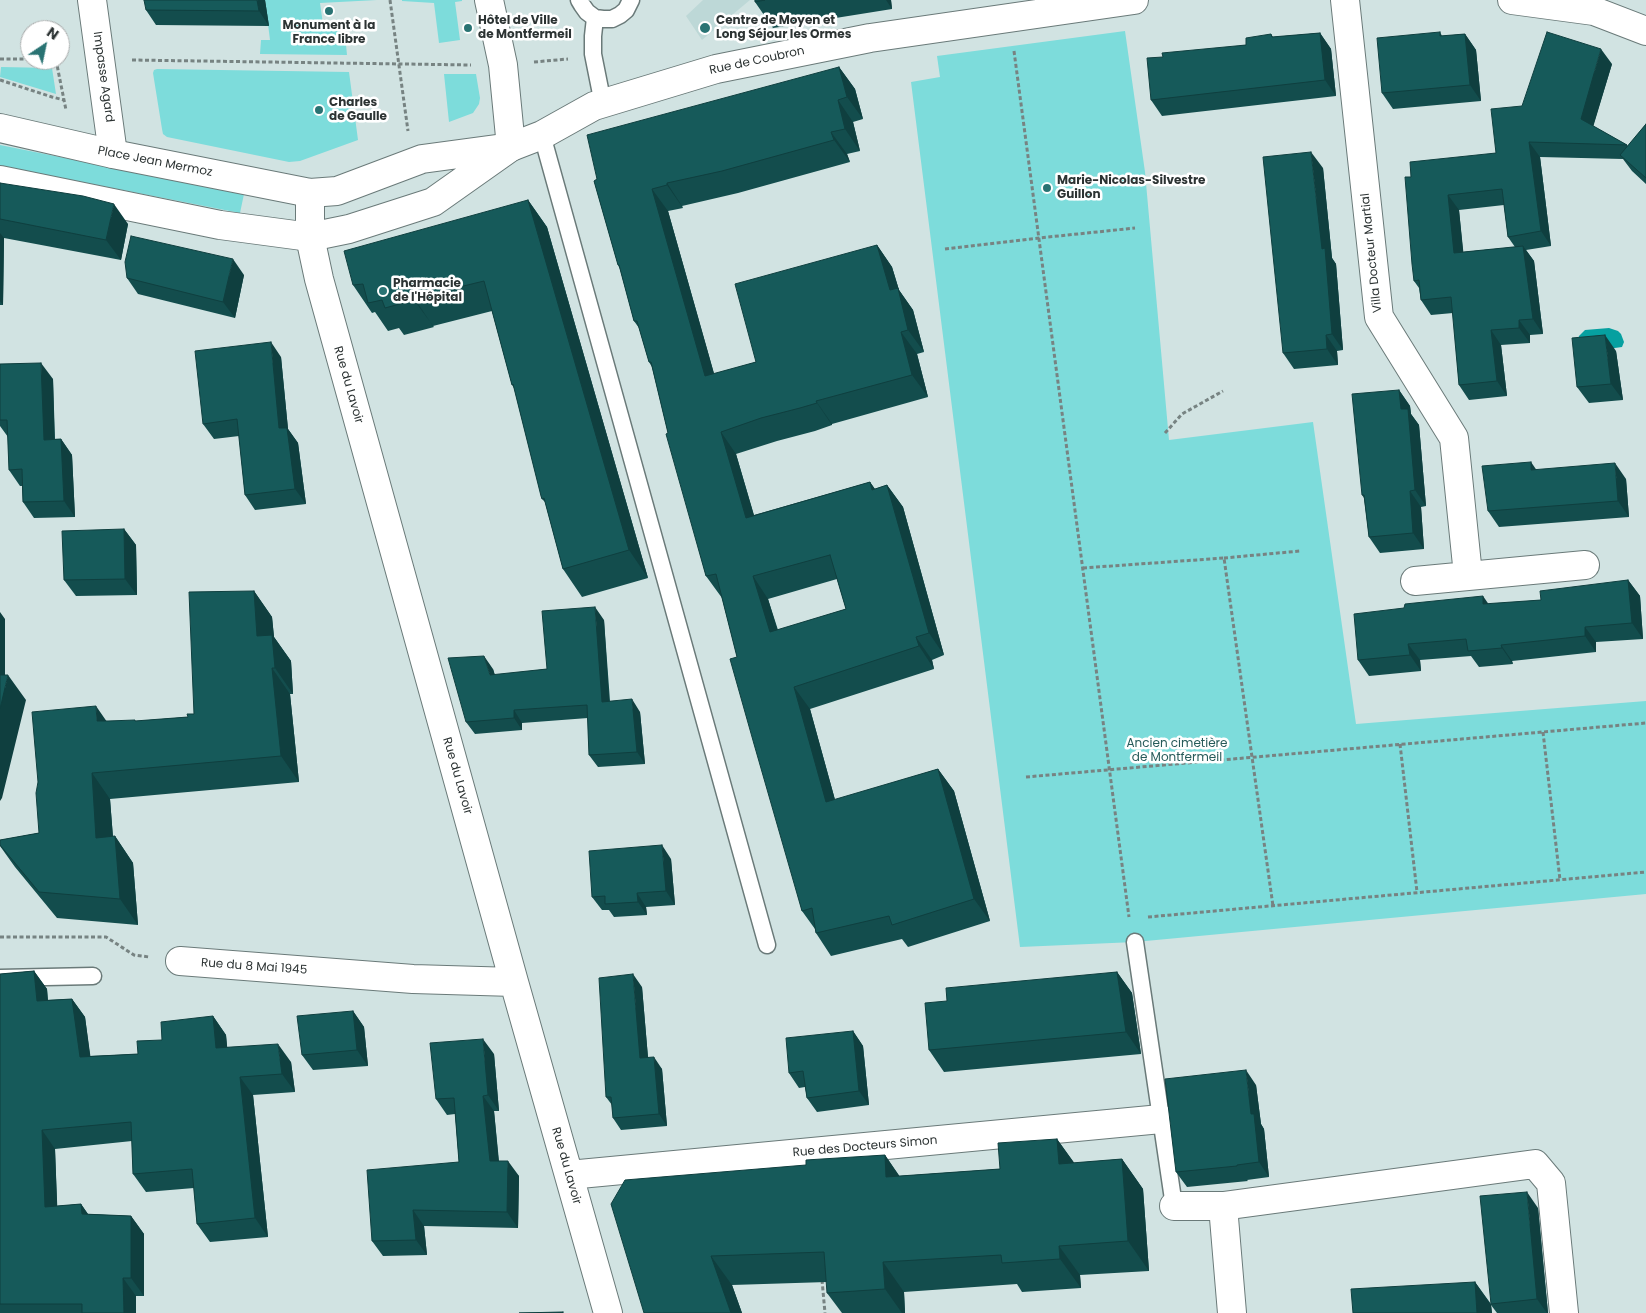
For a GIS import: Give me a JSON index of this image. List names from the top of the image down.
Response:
{
  "streets": {
    "street": [
      "Rue de Coubron",
      "Impasse Agard",
      "Place Jean Mermoz",
      "Villa Docteur Martial",
      "Rue du Lavoir",
      "Rue du 8 Mai 1945",
      "Rue des Docteurs Simon"
    ]
  },
  "crossings": [
    ["Rue de Coubron", "Place Jean Mermoz"],
    ["Impasse Agard", "Place Jean Mermoz"],
    ["Rue du Lavoir", "Rue du 8 Mai 1945"],
    ["Rue du Lavoir", "Rue des Docteurs Simon"]
  ],
  "parks": ["Ancien cimetière de Montfermeil"],
  "places": [
    "Monument à la France libre",
    "Hôtel de Ville de Montfermeil",
    "Centre de Moyen et Long Séjour les Ormes",
    "Charles de Gaulle",
    "Marie-Nicolas-Silvestre Guillon",
    "Pharmacie de l'Hôpital"
  ],
  "north": "top right"
}
